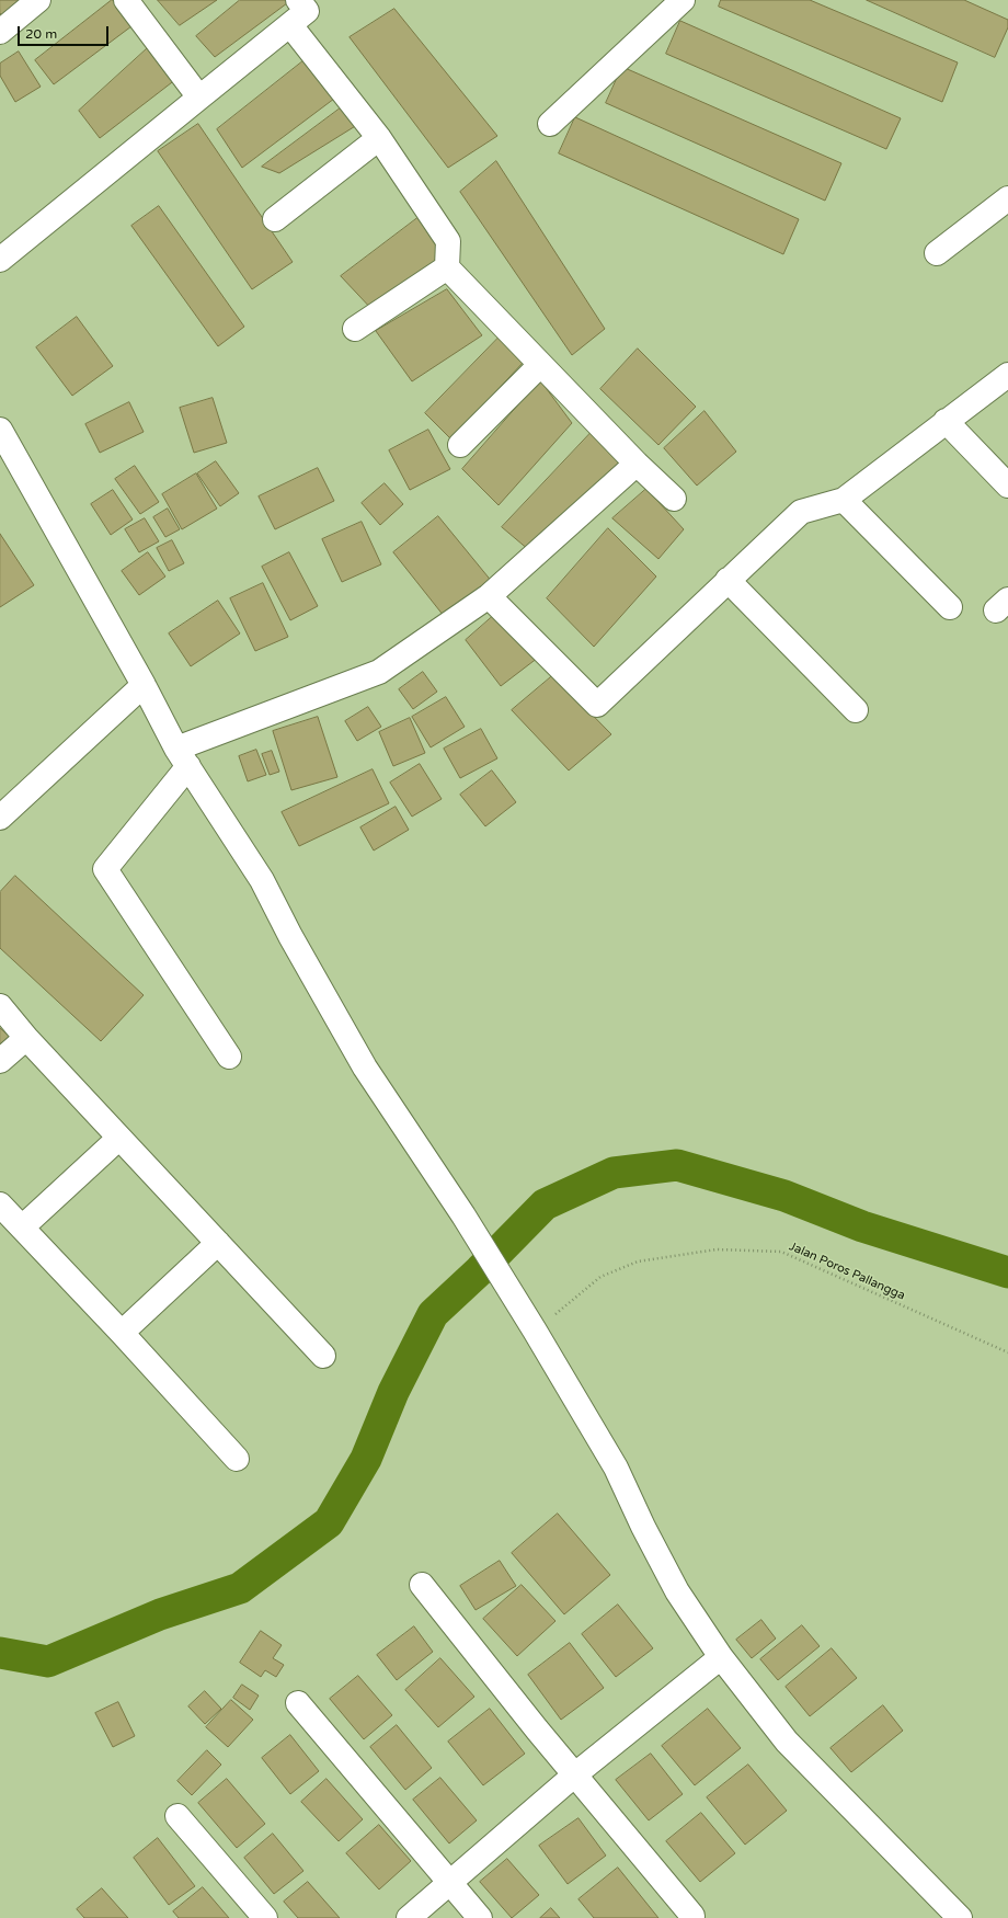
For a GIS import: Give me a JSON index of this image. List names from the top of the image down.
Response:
{
  "streets": {
    "path": ["Jalan Poros Pallangga"]
  },
  "scale_bar": "20 m"
}
